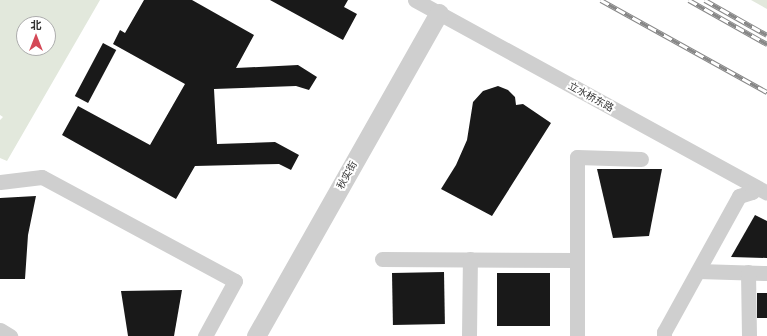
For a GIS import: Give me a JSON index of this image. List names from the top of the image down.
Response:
{
  "streets": {
    "street": ["立水桥东路", "秋实街"]
  },
  "crossings": [
    ["立水桥东路", "秋实街"]
  ],
  "north": "top"
}
